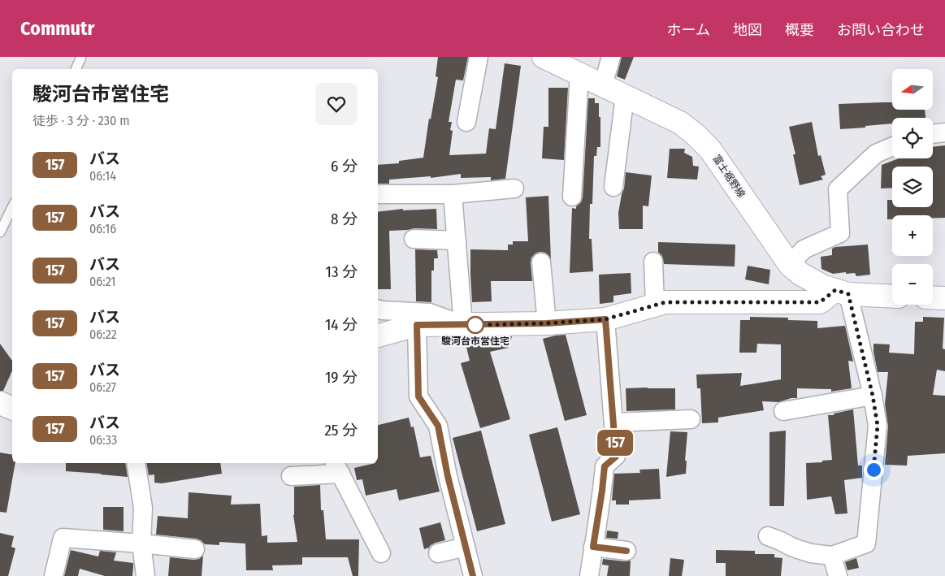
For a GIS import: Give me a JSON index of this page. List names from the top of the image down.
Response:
{
  "streets": {
    "street": ["富士裾野線"]
  },
  "places": ["駿河台市営住宅"],
  "lines": ["bus line 157"],
  "north": "left",
  "page": {
    "header": "Commutr",
    "nav": [
      "ホーム",
      "地図",
      "概要",
      "お問い合わせ"
    ],
    "on_map": "157",
    "map_buttons": ["+", "−"],
    "heading": ["駿河台市営住宅", "徒歩 · 3 分 · 230 m"],
    "list": [
      {
        "mark": "157",
        "name": "バス",
        "note": "06:14",
        "value": "6 分"
      },
      {
        "mark": "157",
        "name": "バス",
        "note": "06:16",
        "value": "8 分"
      },
      {
        "mark": "157",
        "name": "バス",
        "note": "06:21",
        "value": "13 分"
      },
      {
        "mark": "157",
        "name": "バス",
        "note": "06:22",
        "value": "14 分"
      },
      {
        "mark": "157",
        "name": "バス",
        "note": "06:27",
        "value": "19 分"
      },
      {
        "mark": "157",
        "name": "バス",
        "note": "06:33",
        "value": "25 分"
      }
    ]
  }
}
